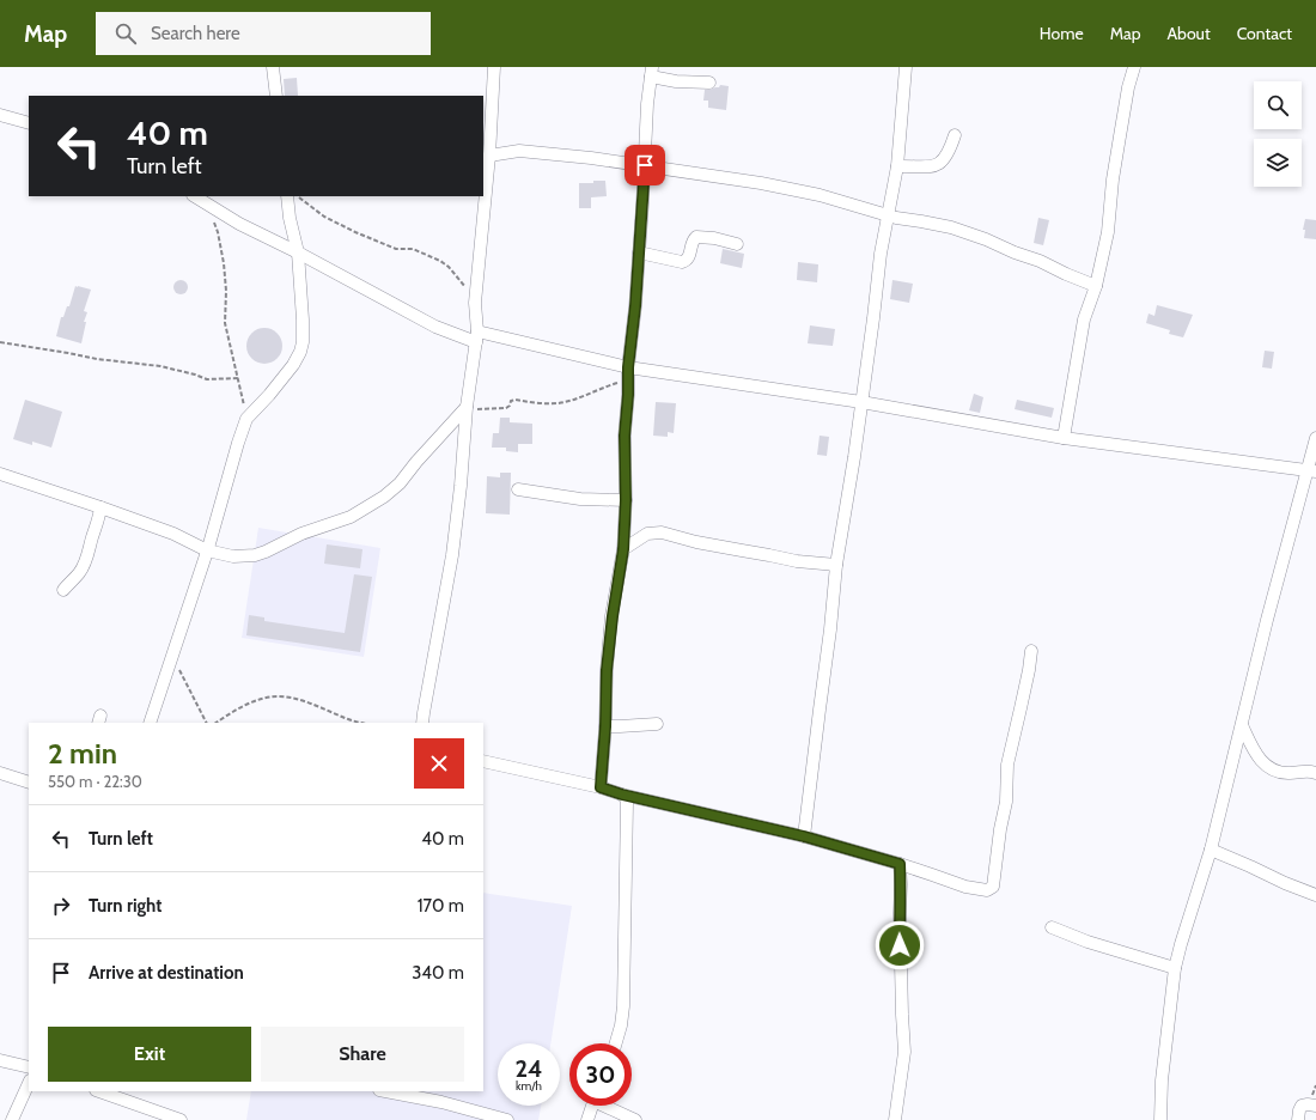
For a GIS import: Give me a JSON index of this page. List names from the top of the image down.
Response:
{
  "page": {
    "header": "Map",
    "search": "Search here",
    "nav": [
      "Home",
      "Map",
      "About",
      "Contact"
    ],
    "turn": ["40 m", "Turn left"],
    "heading": ["2 min", "550 m · 22:30"],
    "list": [
      {
        "name": "Turn left",
        "value": "40 m"
      },
      {
        "name": "Turn right",
        "value": "170 m"
      },
      {
        "name": "Arrive at destination",
        "value": "340 m"
      }
    ],
    "buttons": ["Exit", "Share"],
    "speed": "24 km/h",
    "limit": "30"
  }
}
